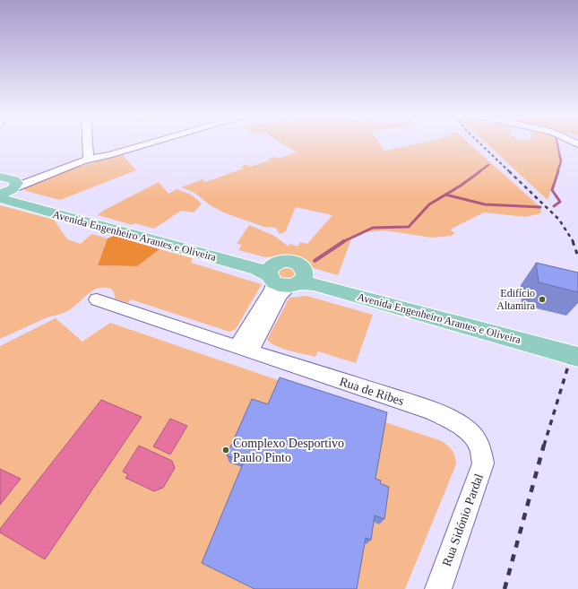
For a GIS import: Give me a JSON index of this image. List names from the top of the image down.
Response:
{
  "streets": {
    "main road": ["Avenida Engenheiro Arantes e Oliveira"],
    "street": ["Rua de Ribes", "Rua Sidónio Pardal"]
  },
  "crossings": [
    ["Rua de Ribes", "Rua Sidónio Pardal"]
  ],
  "places": ["Edifício Altamira", "Complexo Desportivo Paulo Pinto"]
}
